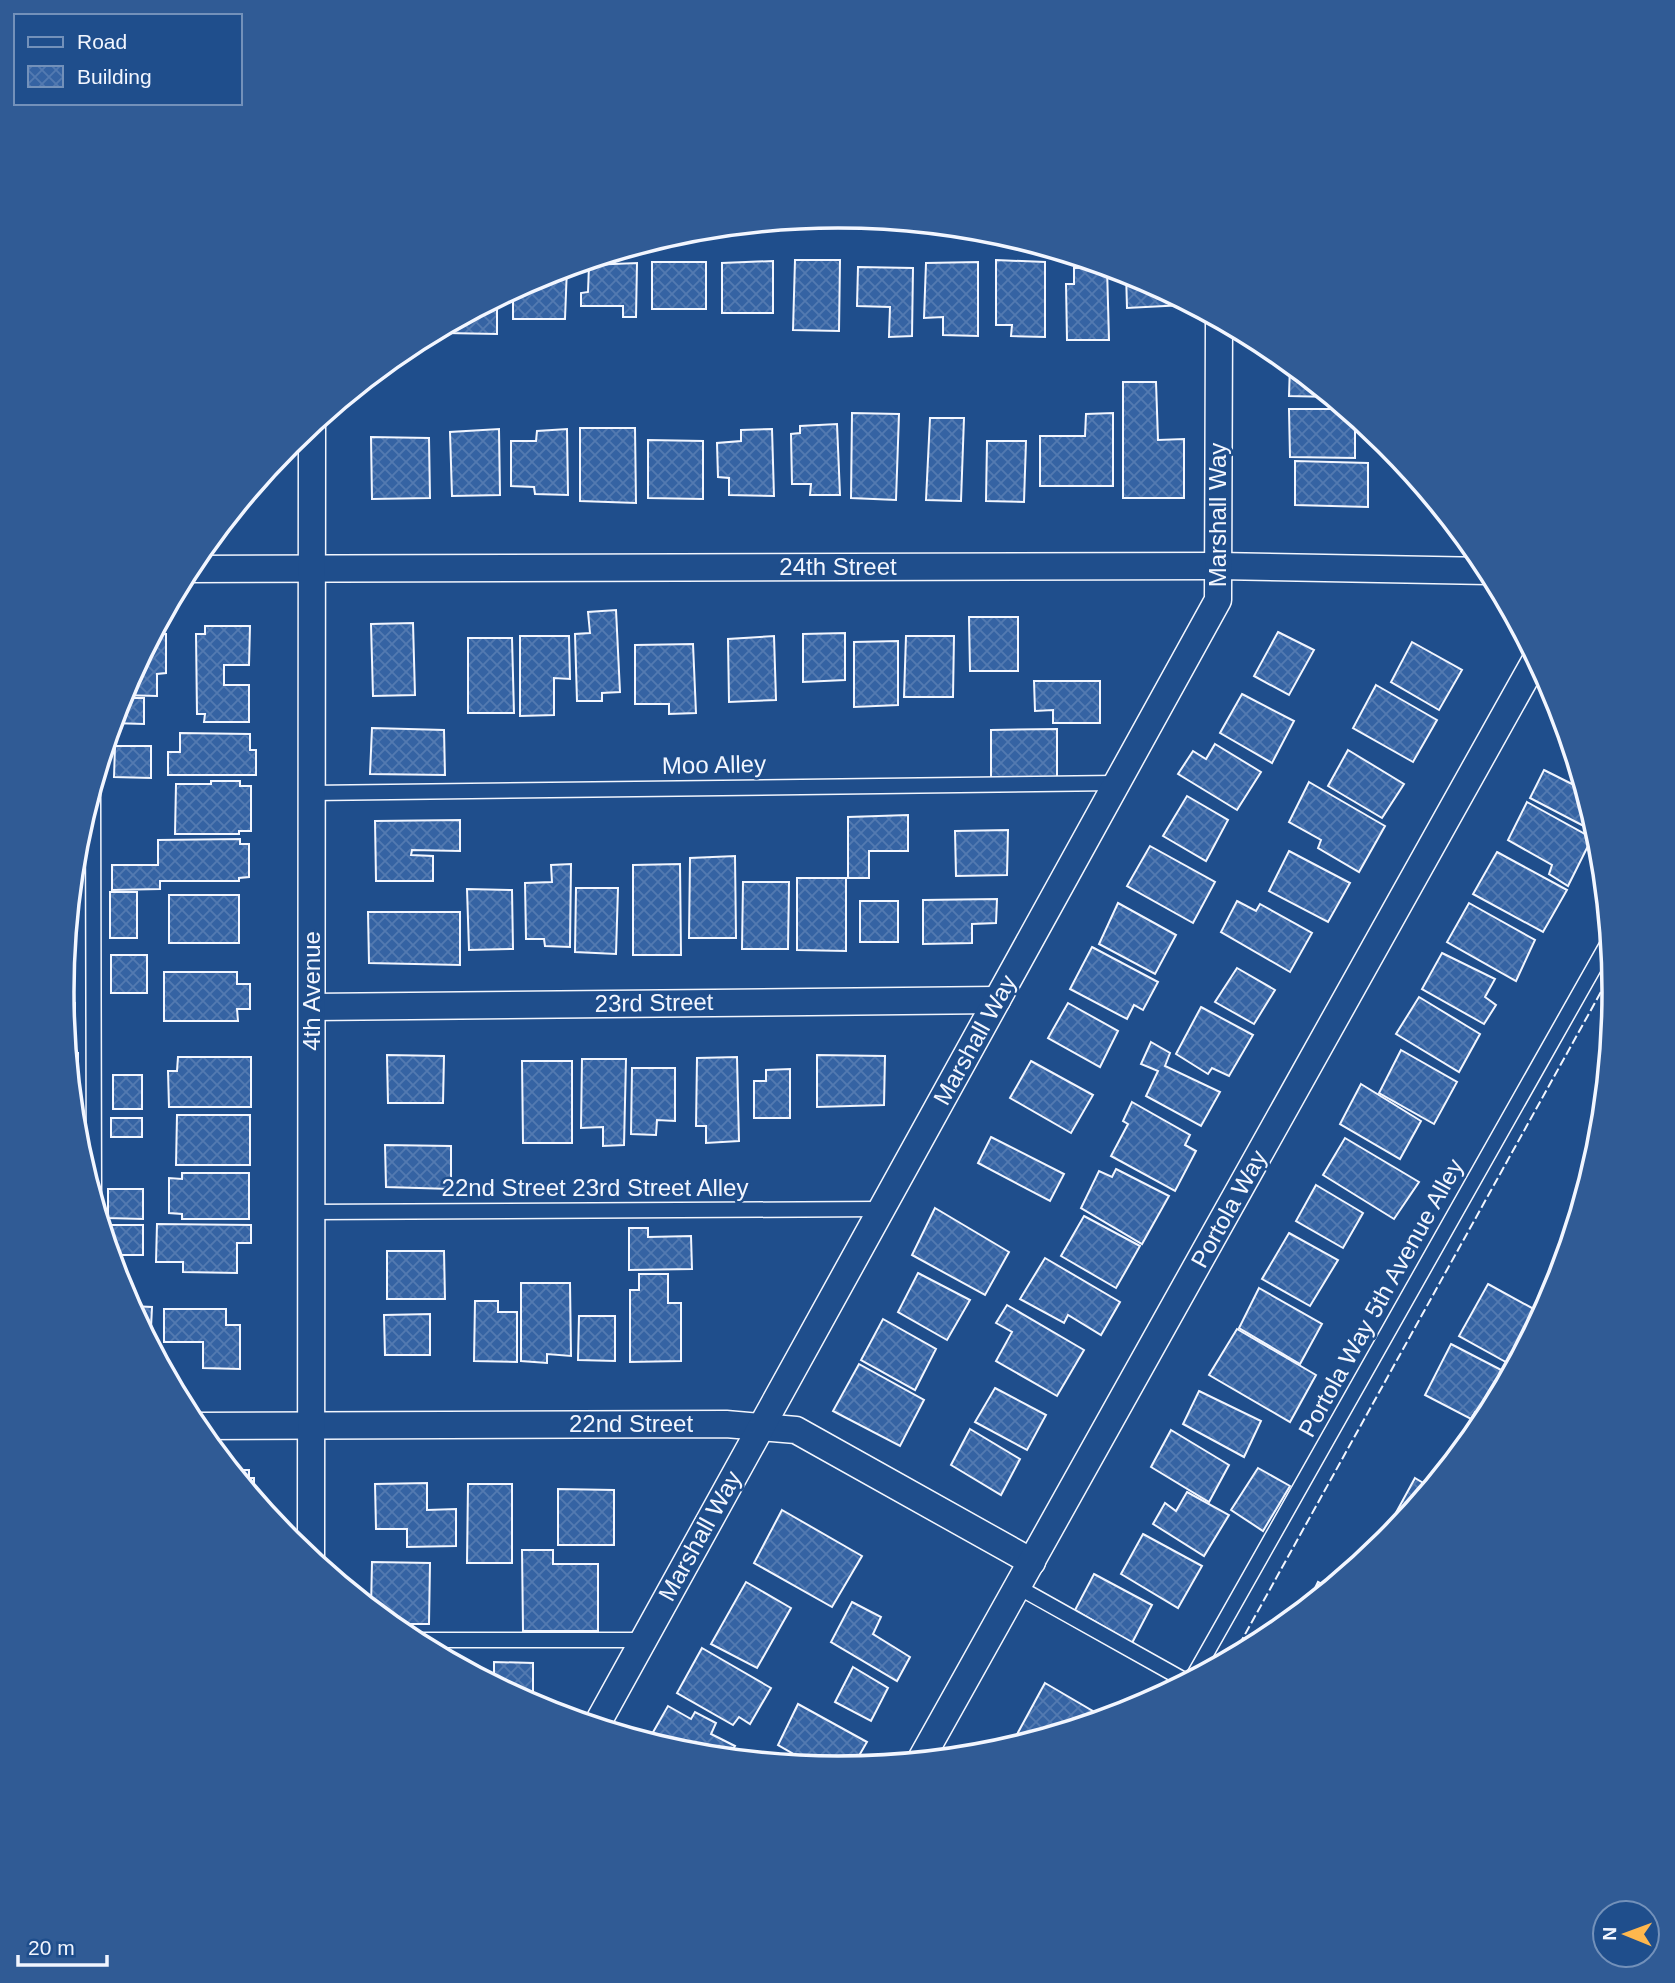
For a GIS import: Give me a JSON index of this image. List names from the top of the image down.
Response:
{
  "streets": {
    "street": [
      "Marshall Way",
      "24th Street",
      "4th Avenue",
      "23rd Street",
      "Portola Way",
      "22nd Street"
    ],
    "lane": ["Moo Alley", "22nd Street 23rd Street Alley", "Portola Way 5th Avenue Alley"]
  },
  "crossings": [
    ["Marshall Way", "24th Street"],
    ["Marshall Way", "Moo Alley"],
    ["Marshall Way", "23rd Street"],
    ["Marshall Way", "22nd Street 23rd Street Alley"],
    ["Marshall Way", "22nd Street"],
    ["24th Street", "4th Avenue"],
    ["Moo Alley", "4th Avenue"],
    ["4th Avenue", "23rd Street"],
    ["4th Avenue", "22nd Street 23rd Street Alley"],
    ["4th Avenue", "22nd Street"],
    ["Portola Way", "22nd Street"]
  ],
  "legend": ["Road", "Building"],
  "scale_bar": "20 m",
  "north": "left"
}
